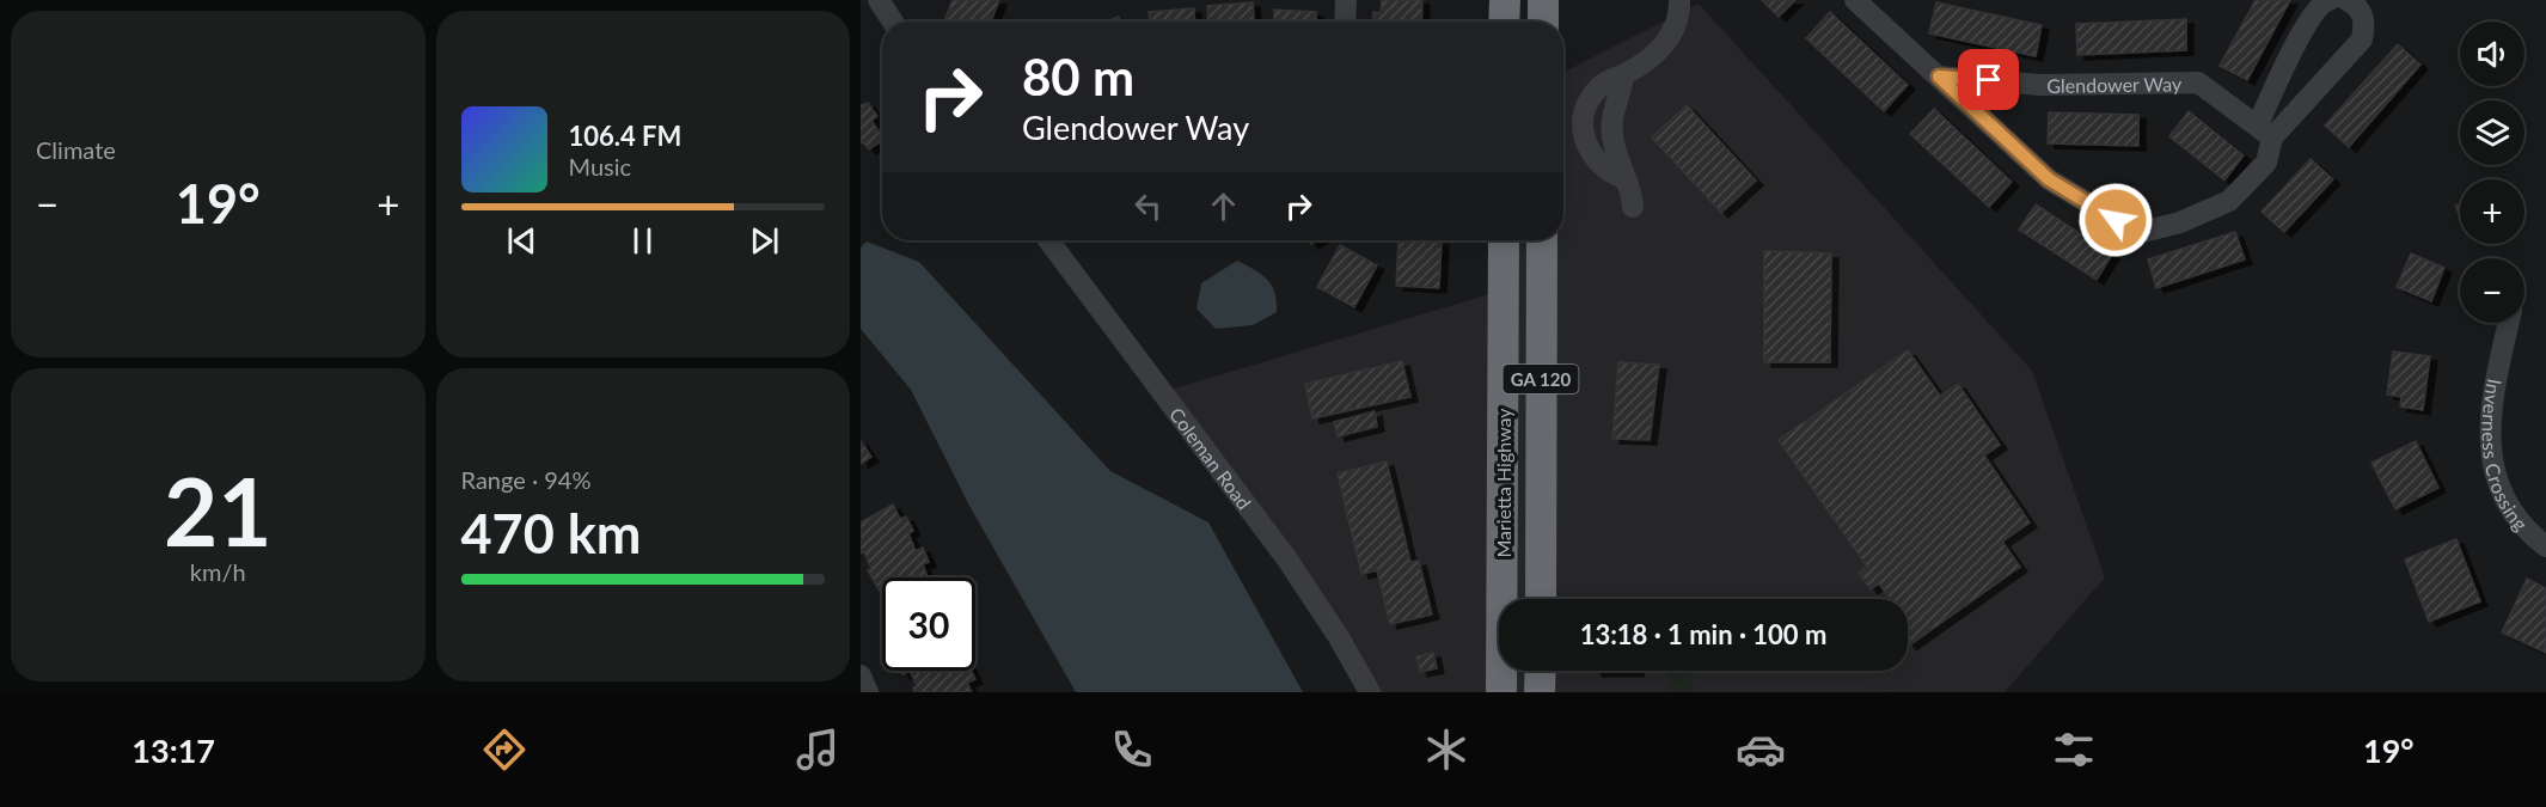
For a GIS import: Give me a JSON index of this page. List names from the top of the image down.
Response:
{
  "streets": {
    "highway": ["GA 120", "Marietta Highway"],
    "street": ["Glendower Way", "Inverness Crossing", "Coleman Road"]
  },
  "page": {
    "tile": [
      "Climate",
      ["21", "km/h"],
      ["Range · 94%", "470 km"]
    ],
    "map_buttons": ["+", "−"],
    "turn": ["80 m", "Glendower Way"],
    "song": ["106.4 FM", "Music"],
    "heat": ["−", "19°", "+"],
    "limit": "30",
    "trip": "13:18 · 1 min · 100 m",
    "tabs": ["13:17", "19°"]
  }
}
